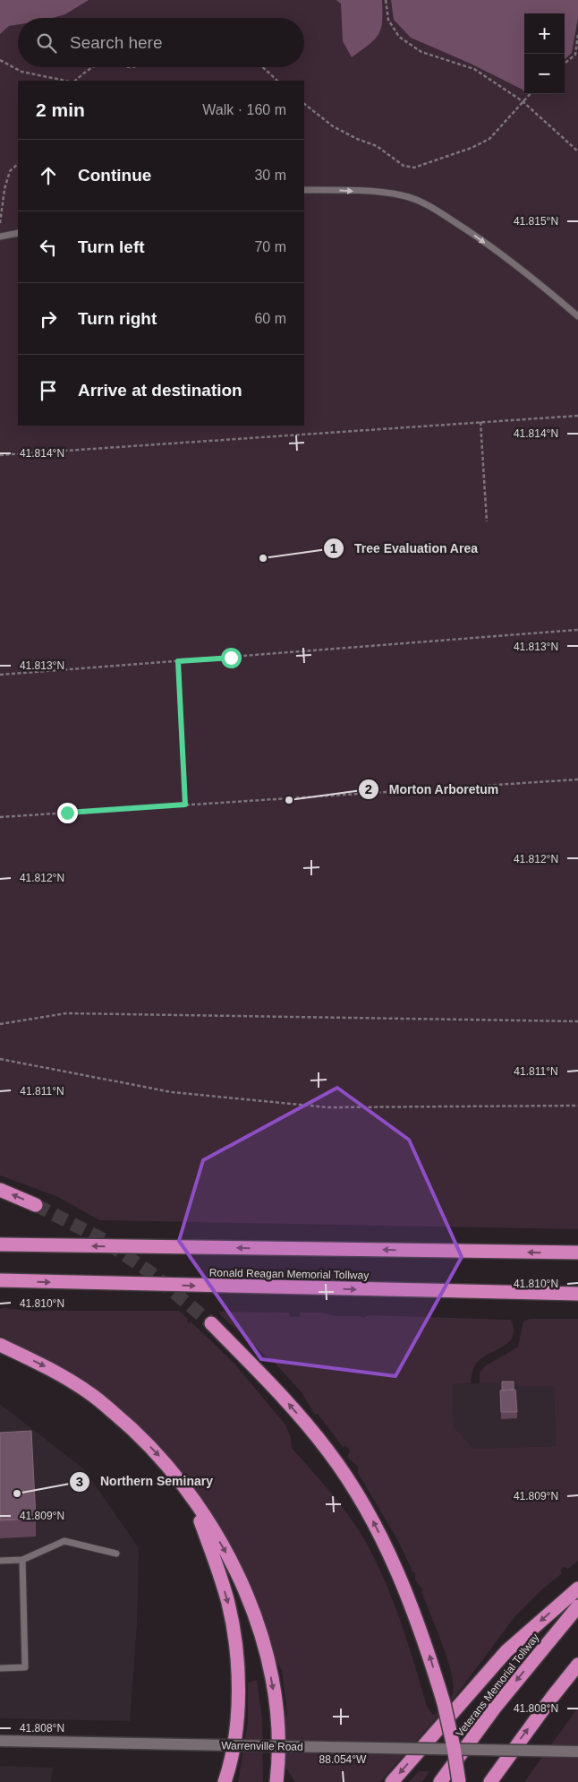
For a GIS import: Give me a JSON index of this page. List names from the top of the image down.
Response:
{
  "streets": {
    "highway": ["Ronald Reagan Memorial Tollway", "Veterans Memorial Tollway"],
    "main road": ["Warrenville Road"]
  },
  "places": ["Tree Evaluation Area", "Morton Arboretum", "Northern Seminary"],
  "page": {
    "map_buttons": ["+", "−"],
    "search": "Search here",
    "heading": ["2 min", "Walk · 160 m"],
    "list": [
      ["Continue", "30 m"],
      ["Turn left", "70 m"],
      ["Turn right", "60 m"],
      "Arrive at destination"
    ]
  },
  "coordinates": [
    "41.815°N",
    "41.814°N",
    "41.813°N",
    "41.812°N",
    "41.811°N",
    "41.810°N",
    "41.809°N",
    "41.808°N",
    "88.054°W"
  ]
}
